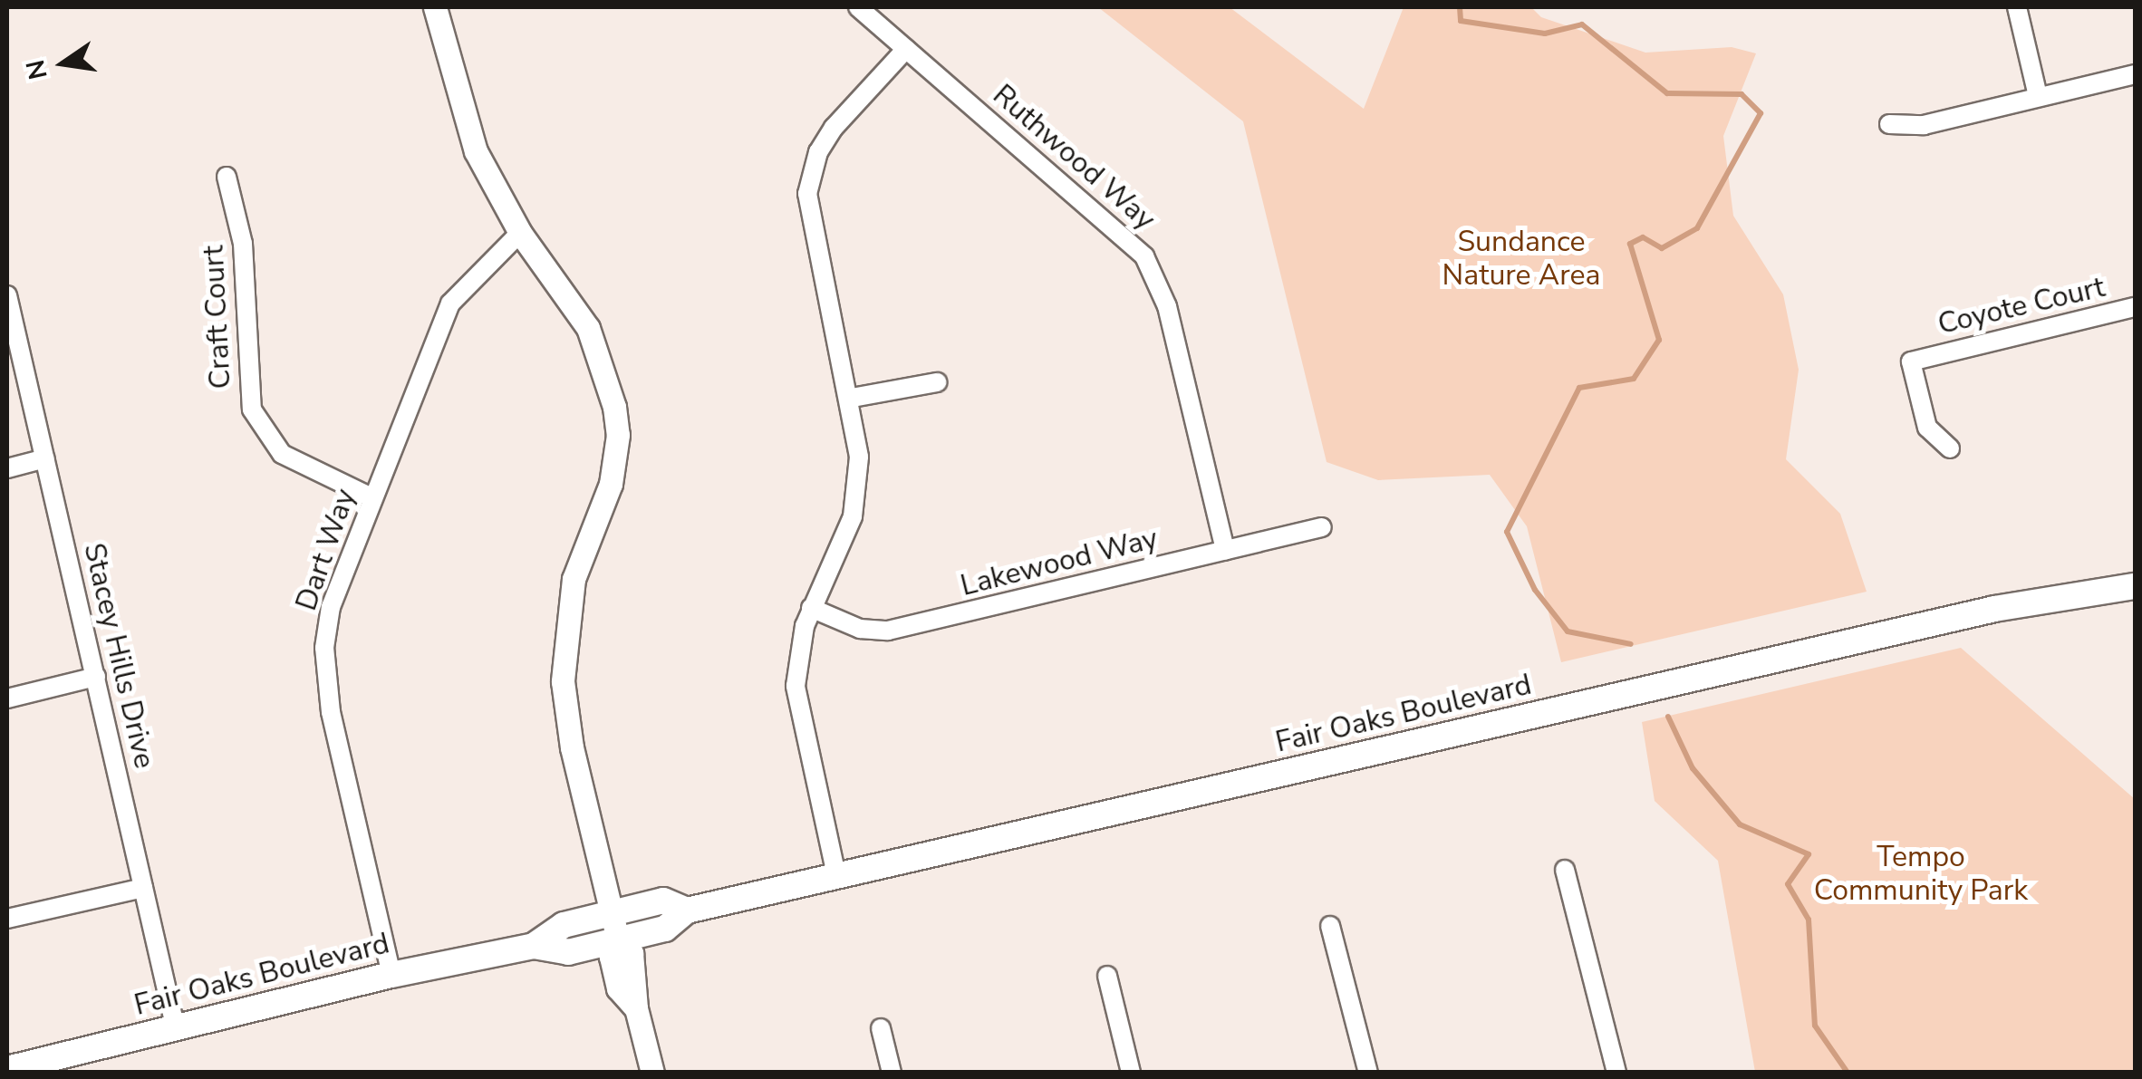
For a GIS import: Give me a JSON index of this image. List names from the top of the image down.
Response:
{
  "streets": {
    "main road": ["Fair Oaks Boulevard"],
    "street": [
      "Ruthwood Way",
      "Coyote Court",
      "Craft Court",
      "Dart Way",
      "Lakewood Way",
      "Stacey Hills Drive"
    ]
  },
  "crossings": [
    ["Ruthwood Way", "Lakewood Way"],
    ["Craft Court", "Dart Way"],
    ["Dart Way", "Fair Oaks Boulevard"],
    ["Stacey Hills Drive", "Fair Oaks Boulevard"]
  ],
  "parks": ["Sundance Nature Area", "Tempo Community Park"],
  "north": "left"
}
